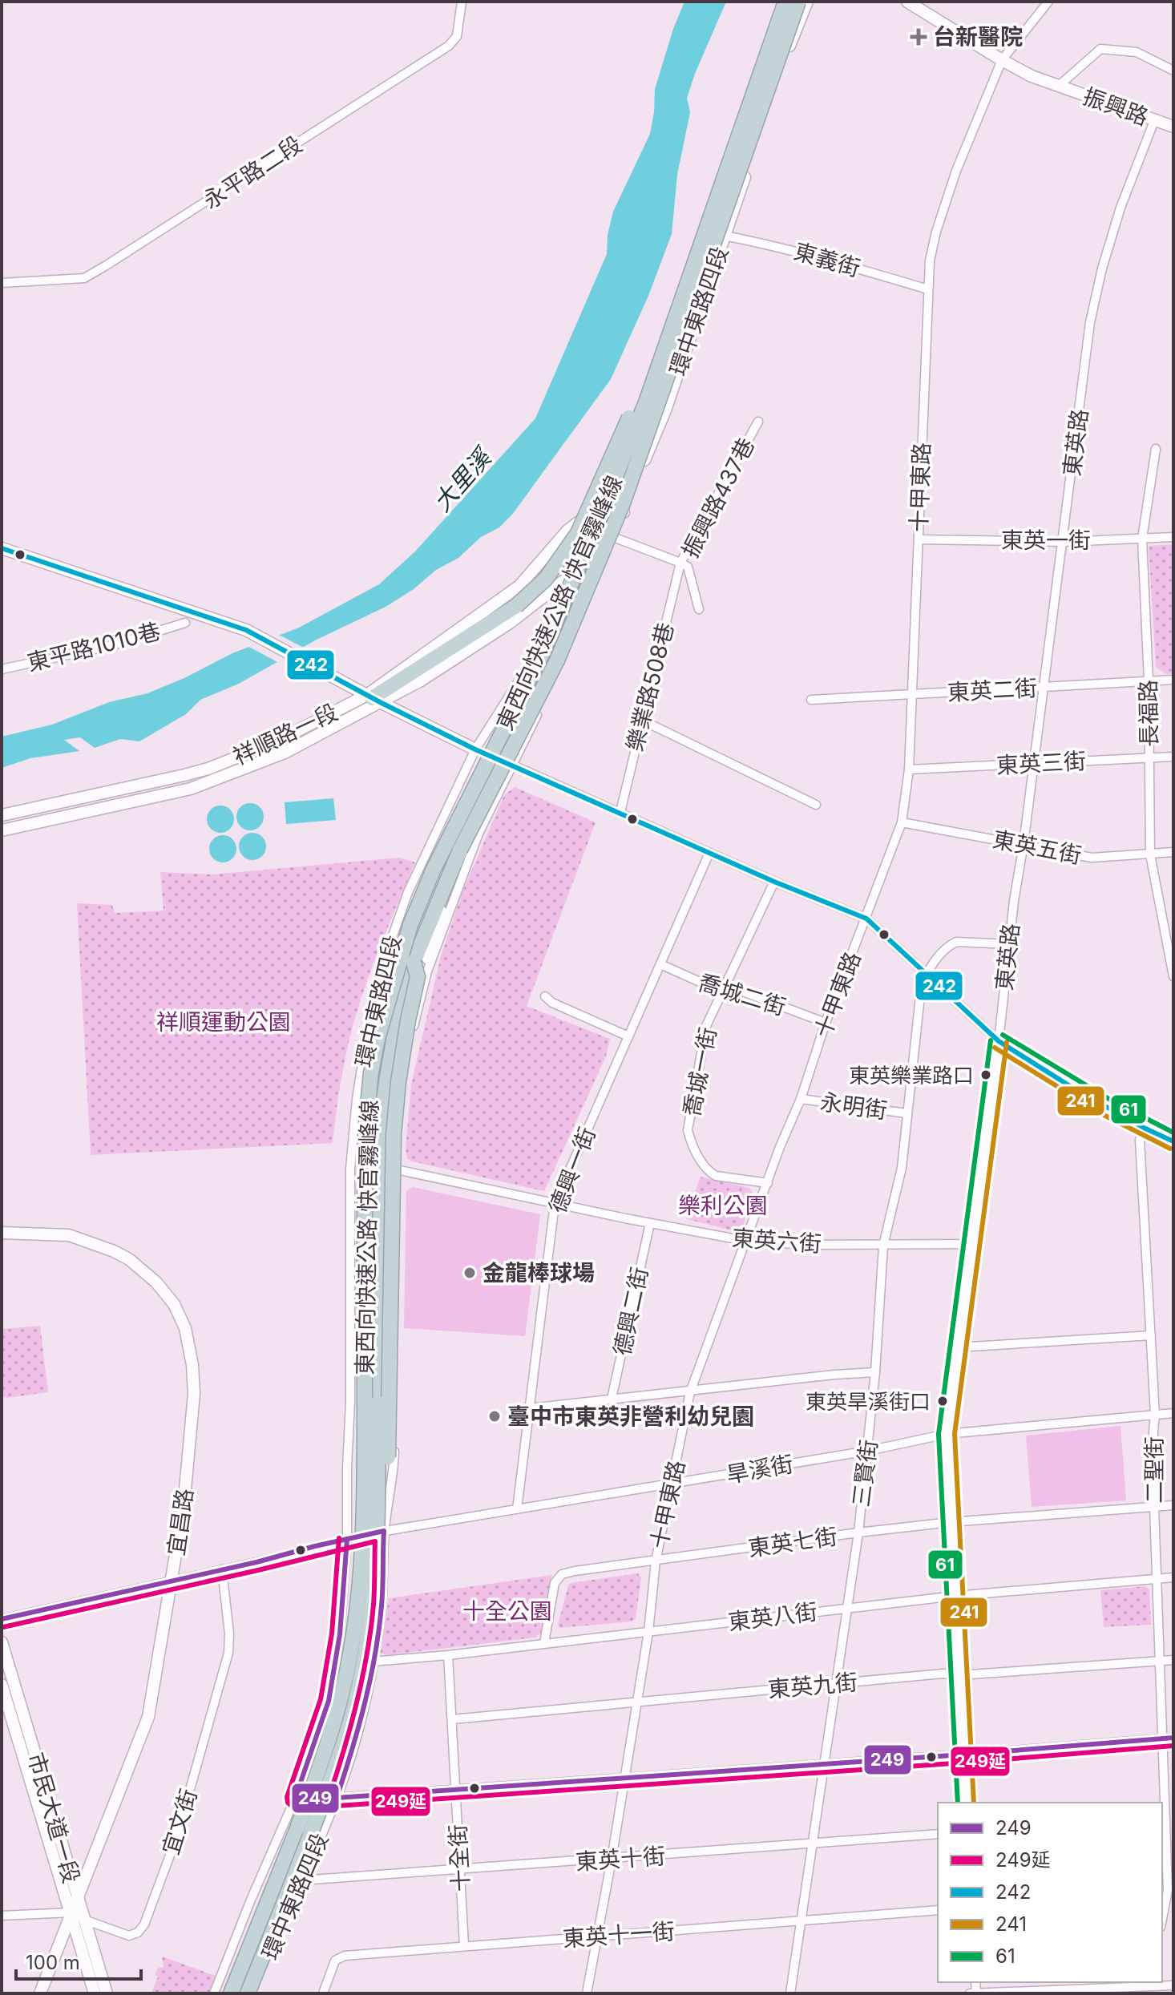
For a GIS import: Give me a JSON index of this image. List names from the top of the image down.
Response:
{
  "streets": {
    "highway": ["東西向快速公路 快官霧峰線"],
    "street": [
      "振興路",
      "永平路二段",
      "東義街",
      "環中東路四段",
      "東英路",
      "十甲東路",
      "振興路437巷",
      "東英一街",
      "東平路1010巷",
      "樂業路508巷",
      "東英二街",
      "長福路",
      "祥順路一段",
      "東英三街",
      "東英五街",
      "喬城二街",
      "喬城一街",
      "永明街",
      "德興一街",
      "東英六街",
      "德興二街",
      "旱溪街",
      "二聖街",
      "三賢街",
      "宜昌路",
      "東英七街",
      "東英八街",
      "東英九街",
      "市民大道一段",
      "宜文街",
      "十全街",
      "東英十街",
      "東英十一街"
    ]
  },
  "crossings": [
    ["振興路", "東英路"],
    ["振興路", "十甲東路"],
    ["東義街", "環中東路四段"],
    ["東義街", "十甲東路"],
    ["環中東路四段", "祥順路一段"],
    ["環中東路四段", "東英六街"],
    ["環中東路四段", "旱溪街"],
    ["環中東路四段", "東英八街"],
    ["環中東路四段", "東英十街"],
    ["東英路", "東英一街"],
    ["東英路", "東英二街"],
    ["東英路", "東英三街"],
    ["東英路", "東英五街"],
    ["東英路", "東英六街"],
    ["東英路", "旱溪街"],
    ["東英路", "三賢街"],
    ["東英路", "東英七街"],
    ["東英路", "東英八街"],
    ["東英路", "東英九街"],
    ["十甲東路", "東英一街"],
    ["十甲東路", "東英二街"],
    ["十甲東路", "東英三街"],
    ["十甲東路", "東英五街"],
    ["十甲東路", "喬城二街"],
    ["十甲東路", "喬城一街"],
    ["十甲東路", "永明街"],
    ["十甲東路", "東英六街"],
    ["十甲東路", "旱溪街"],
    ["十甲東路", "東英七街"],
    ["十甲東路", "東英八街"],
    ["十甲東路", "東英九街"],
    ["十甲東路", "東英十街"],
    ["十甲東路", "東英十一街"],
    ["振興路437巷", "樂業路508巷"],
    ["東英一街", "長福路"],
    ["東英二街", "長福路"],
    ["長福路", "東英三街"],
    ["長福路", "東英五街"],
    ["喬城二街", "喬城一街"],
    ["喬城二街", "德興一街"],
    ["永明街", "三賢街"],
    ["德興一街", "東英六街"],
    ["德興一街", "旱溪街"],
    ["東英六街", "德興二街"],
    ["東英六街", "三賢街"],
    ["旱溪街", "二聖街"],
    ["旱溪街", "三賢街"],
    ["旱溪街", "宜昌路"],
    ["旱溪街", "宜文街"],
    ["二聖街", "東英七街"],
    ["二聖街", "東英八街"],
    ["二聖街", "東英九街"],
    ["三賢街", "東英七街"],
    ["三賢街", "東英八街"],
    ["三賢街", "東英九街"],
    ["三賢街", "東英十街"],
    ["三賢街", "東英十一街"],
    ["宜昌路", "市民大道一段"],
    ["宜昌路", "宜文街"],
    ["東英七街", "東英八街"],
    ["東英八街", "十全街"],
    ["東英九街", "十全街"],
    ["市民大道一段", "宜文街"],
    ["十全街", "東英十街"],
    ["十全街", "東英十一街"]
  ],
  "water": ["大里溪"],
  "parks": ["祥順運動公園", "樂利公園", "十全公園"],
  "places": {
    "health": ["台新醫院"],
    "other": [
      "東英樂業路口",
      "金龍棒球場",
      "東英旱溪街口",
      "臺中市東英非營利幼兒園"
    ]
  },
  "lines": [
    "transit line 242",
    "transit line 61",
    "transit line 241",
    "transit line 249",
    "transit line 249延"
  ],
  "legend": [
    "249",
    "249延",
    "242",
    "241",
    "61"
  ],
  "scale_bar": "100 m"
}
